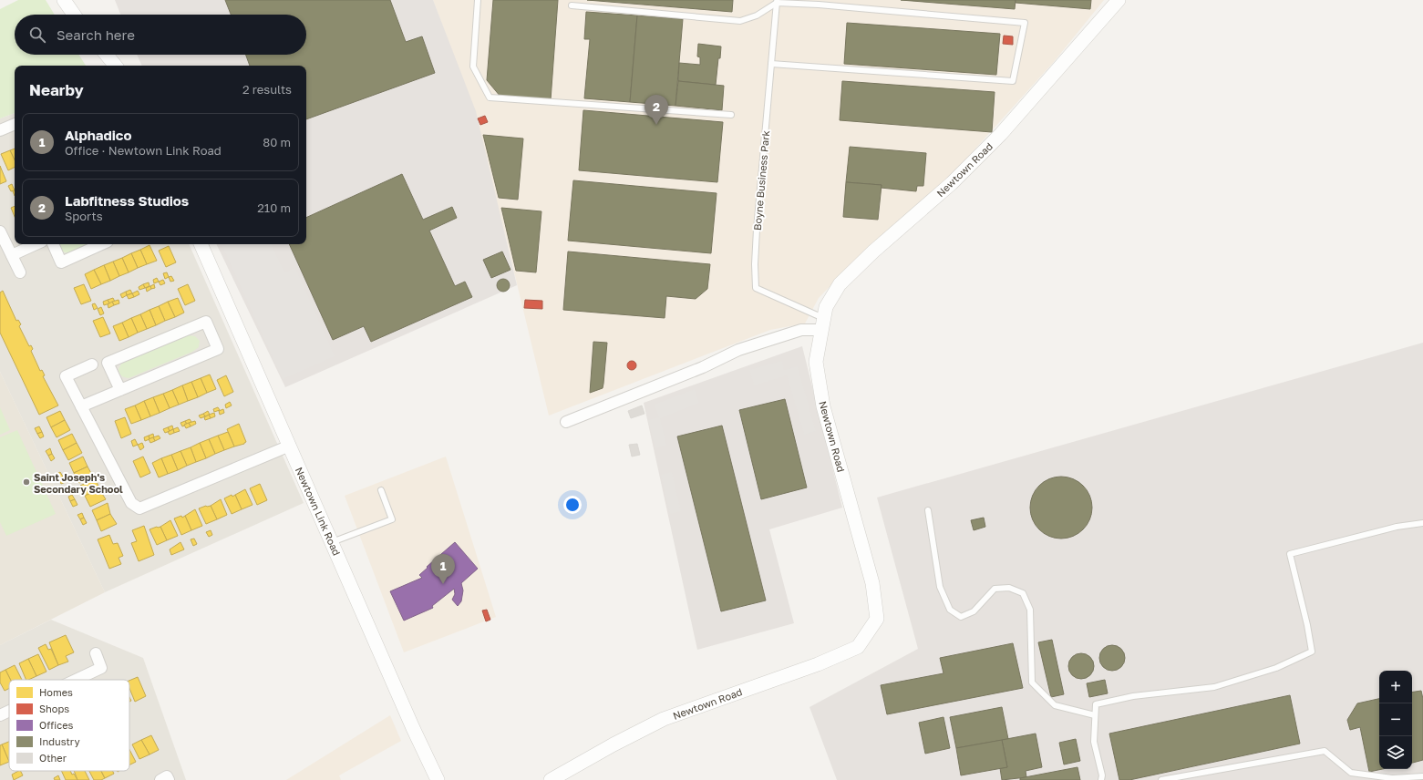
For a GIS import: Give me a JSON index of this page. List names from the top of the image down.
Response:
{
  "streets": {
    "street": ["Newtown Road", "Newtown Link Road"],
    "lane": ["Boyne Business Park"]
  },
  "crossings": [
    ["Newtown Road", "Boyne Business Park"]
  ],
  "places": ["Saint Joseph's Secondary School"],
  "legend": [
    "Homes",
    "Shops",
    "Offices",
    "Industry",
    "Other"
  ],
  "page": {
    "search": "Search here",
    "heading": ["Nearby", "2 results"],
    "pins": ["2", "1"],
    "list": [
      {
        "mark": "1",
        "name": "Alphadico",
        "note": "Office · Newtown Link Road",
        "value": "80 m"
      },
      {
        "mark": "2",
        "name": "Labfitness Studios",
        "note": "Sports",
        "value": "210 m"
      }
    ],
    "map_buttons": ["+", "−"]
  }
}
